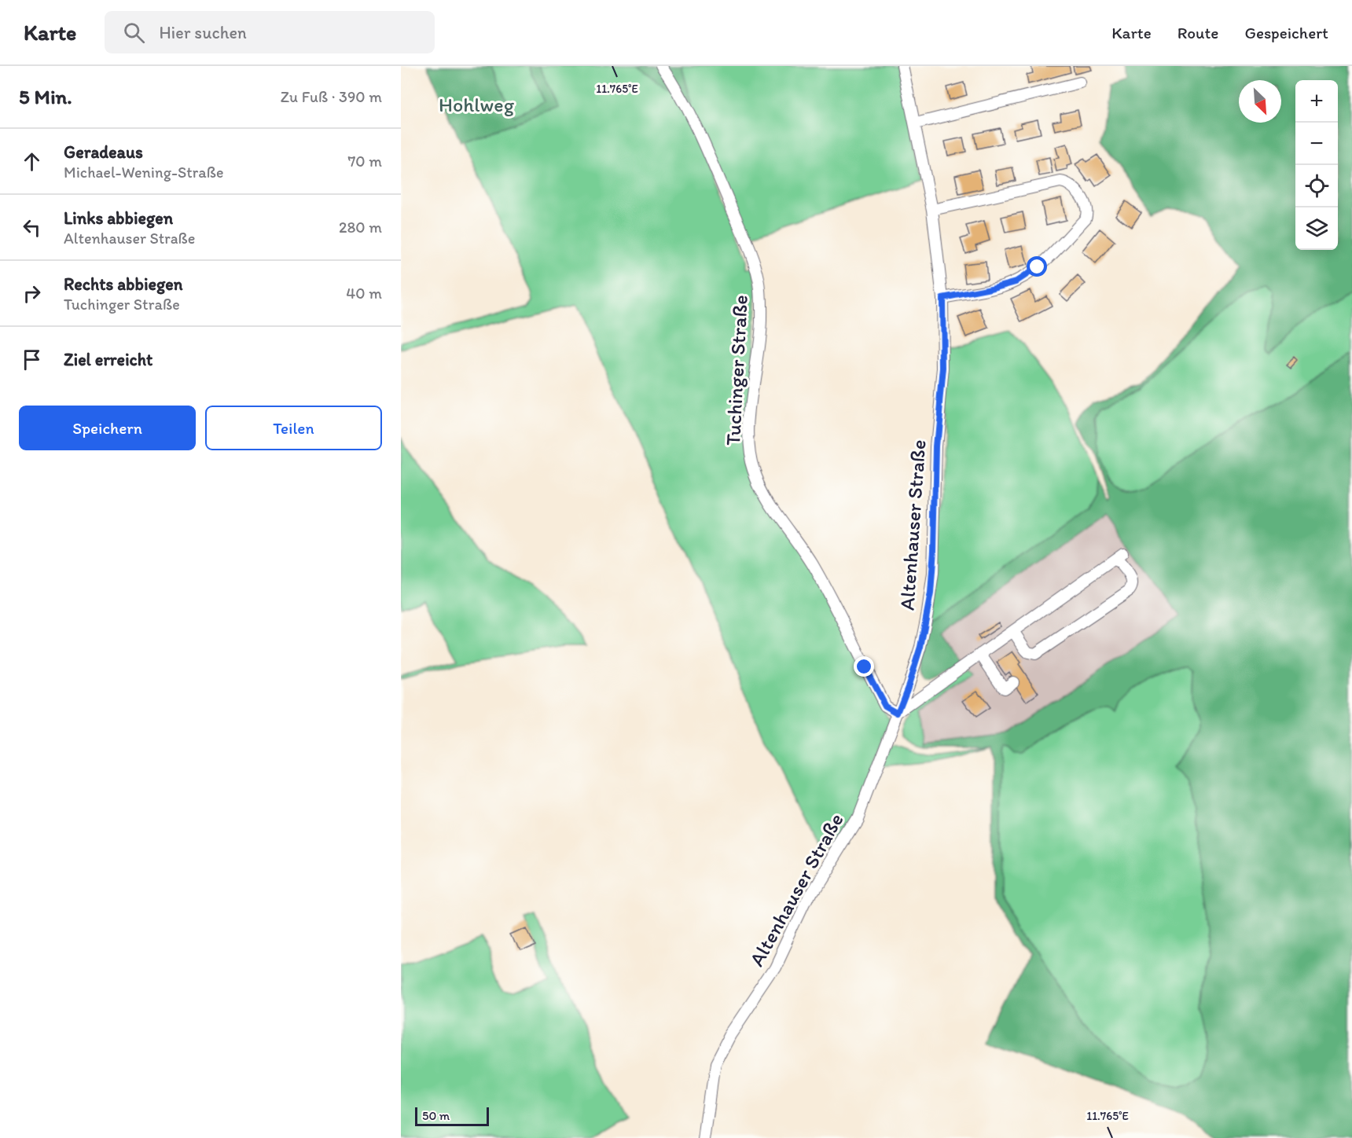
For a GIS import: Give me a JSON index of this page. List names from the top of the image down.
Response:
{
  "streets": {
    "street": ["Tuchinger Straße", "Altenhauser Straße"]
  },
  "crossings": [
    ["Tuchinger Straße", "Altenhauser Straße"]
  ],
  "parks": ["Hohlweg"],
  "scale_bar": "50 m",
  "north": "bottom right",
  "page": {
    "header": "Karte",
    "search": "Hier suchen",
    "nav": ["Karte", "Route", "Gespeichert"],
    "heading": ["5 Min.", "Zu Fuß · 390 m"],
    "map_buttons": ["+", "−"],
    "list": [
      ["Geradeaus", "Michael-Wening-Straße", "70 m"],
      ["Links abbiegen", "Altenhauser Straße", "280 m"],
      ["Rechts abbiegen", "Tuchinger Straße", "40 m"],
      "Ziel erreicht"
    ],
    "buttons": ["Speichern", "Teilen"],
    "scale": "50 m"
  },
  "coordinates": ["11.765°E"]
}
